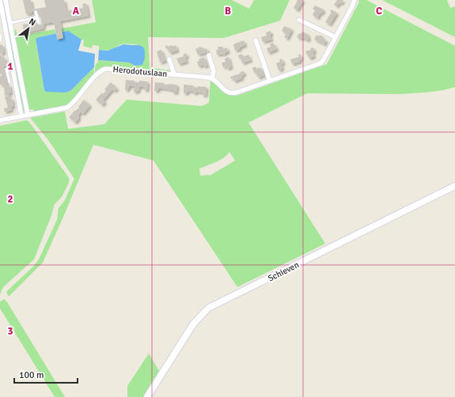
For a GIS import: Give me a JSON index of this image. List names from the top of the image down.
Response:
{
  "streets": {
    "street": ["Herodotuslaan", "Schieven"]
  },
  "scale_bar": "100 m",
  "north": "top right",
  "grid": {
    "columns": ["A", "B", "C"],
    "rows": ["1", "2", "3"]
  }
}
